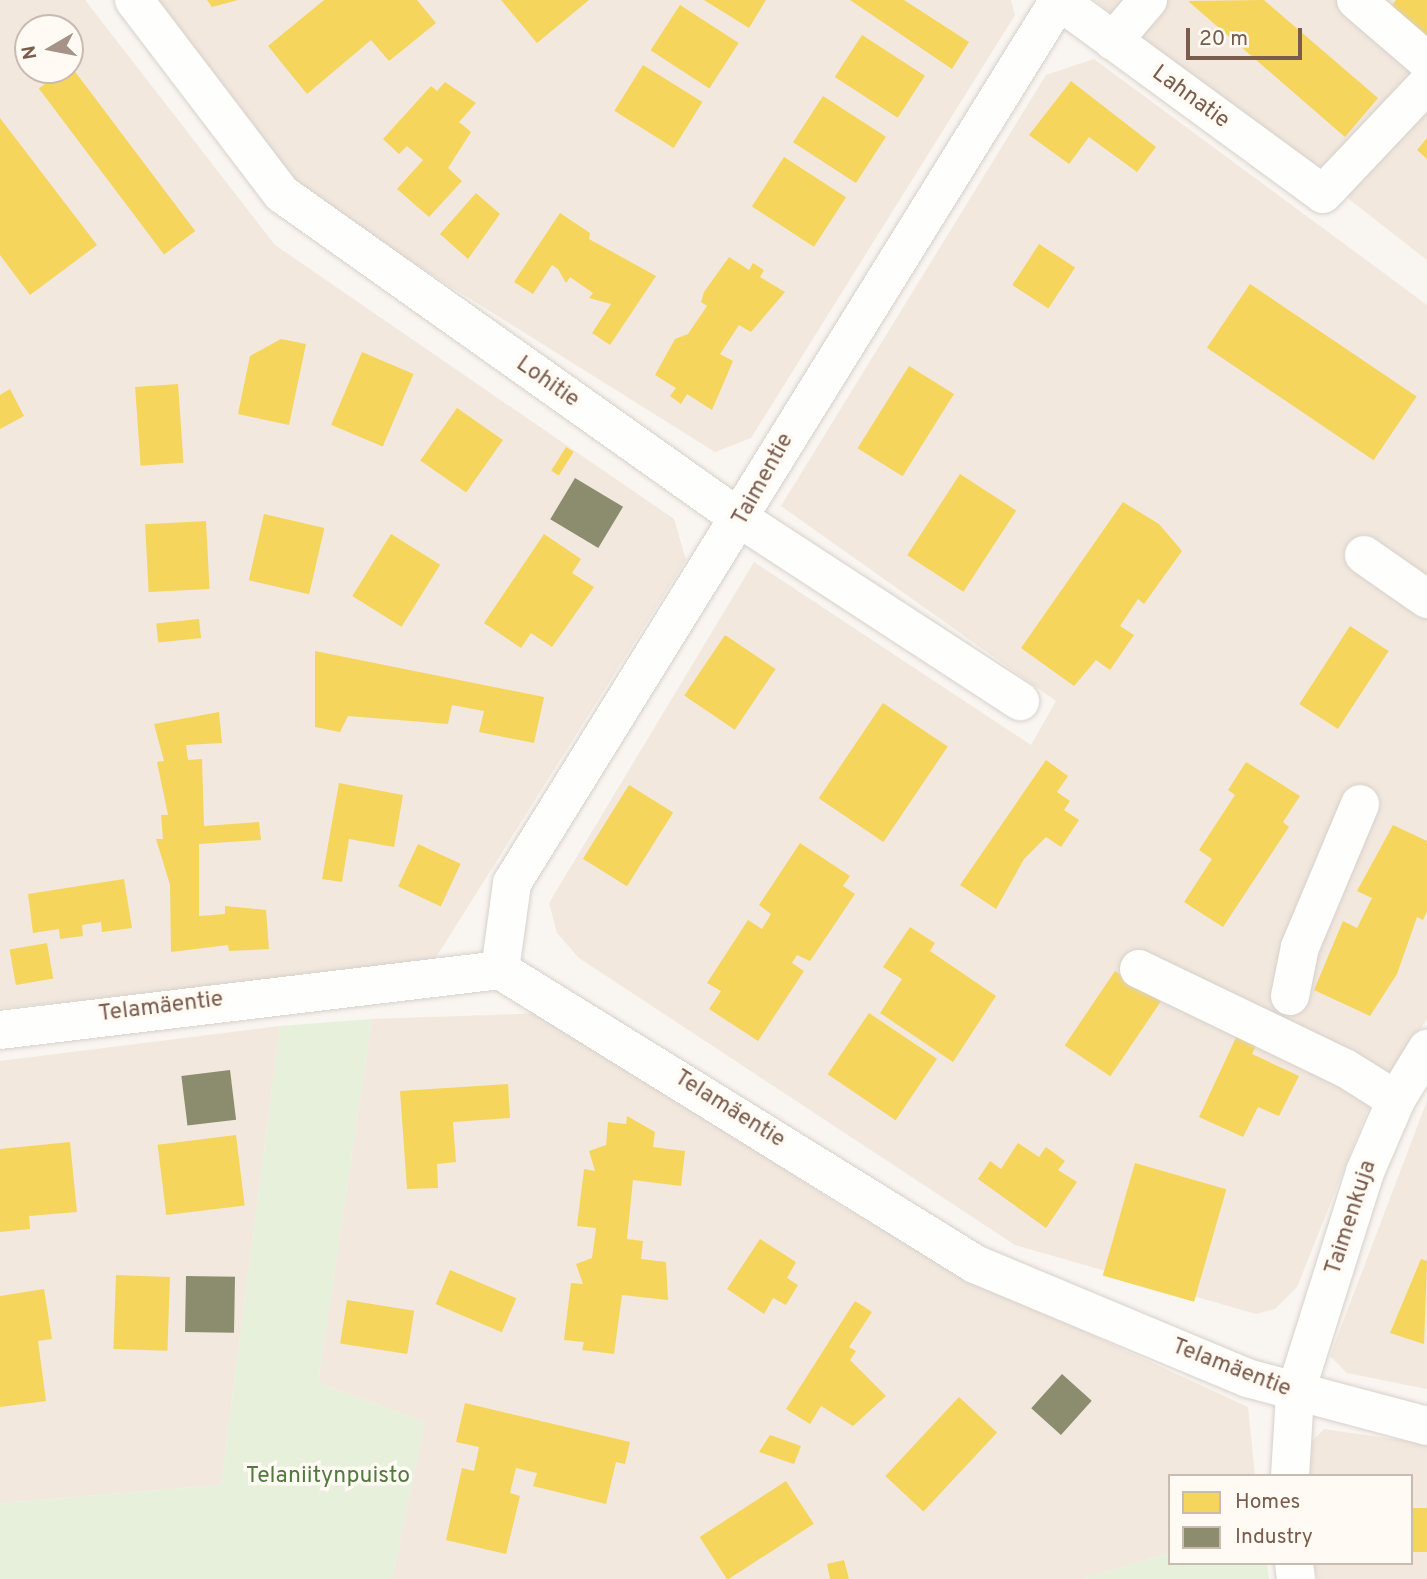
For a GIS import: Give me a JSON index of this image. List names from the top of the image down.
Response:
{
  "streets": {
    "street": [
      "Lahnatie",
      "Lohitie",
      "Taimentie",
      "Telamäentie",
      "Taimenkuja"
    ]
  },
  "crossings": [
    ["Lahnatie", "Taimentie"],
    ["Lohitie", "Taimentie"],
    ["Taimentie", "Telamäentie"],
    ["Telamäentie", "Taimenkuja"]
  ],
  "parks": ["Telaniitynpuisto"],
  "legend": ["Homes", "Industry"],
  "scale_bar": "20 m",
  "north": "left"
}
